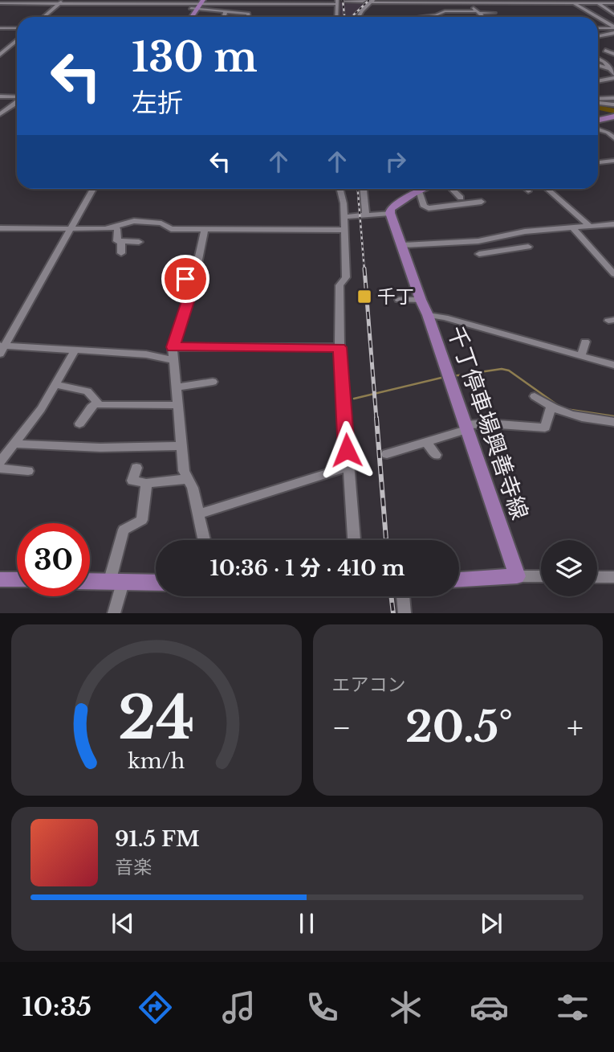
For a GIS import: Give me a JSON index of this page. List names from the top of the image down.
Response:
{
  "streets": {
    "main road": ["千丁停車場興善寺線"]
  },
  "places": {
    "transit": ["千丁"]
  },
  "page": {
    "turn": ["130 m", "左折"],
    "limit": "30",
    "trip": "10:36 · 1 分 · 410 m",
    "tile": "エアコン",
    "heat": ["−", "20.5°", "+"],
    "song": ["91.5 FM", "音楽"],
    "tabs": "10:35",
    "gauge": ["24", "km/h"]
  }
}
